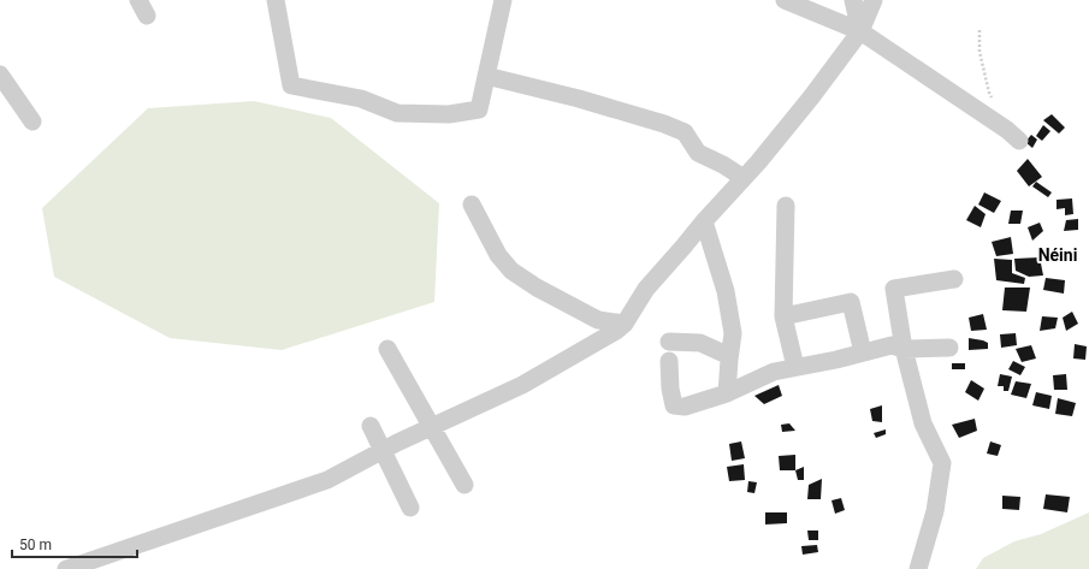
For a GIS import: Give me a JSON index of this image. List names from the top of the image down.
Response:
{
  "districts": ["Néini"],
  "scale_bar": "50 m"
}
